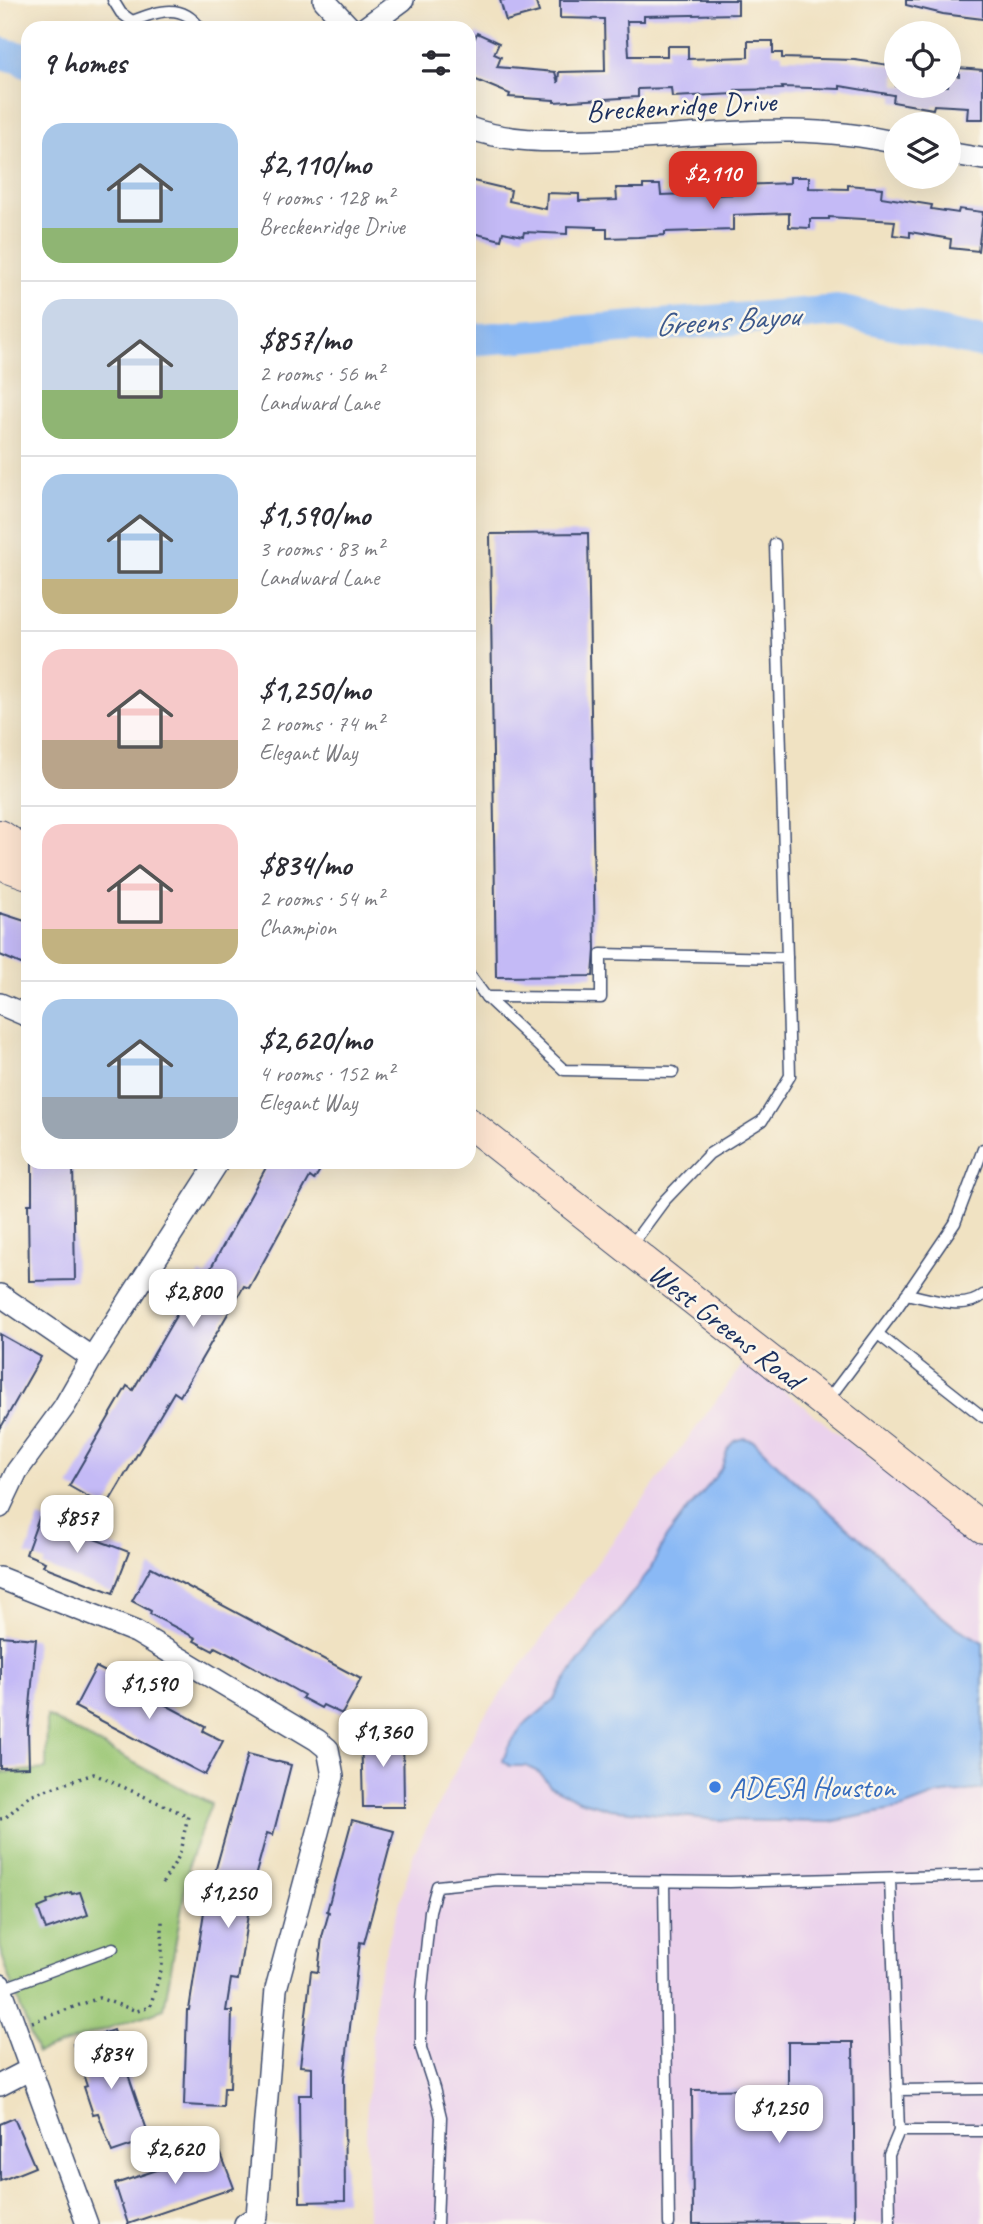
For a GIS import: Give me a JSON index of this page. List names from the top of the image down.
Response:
{
  "streets": {
    "main road": ["West Greens Road"],
    "street": ["Breckenridge Drive"]
  },
  "water": ["Greens Bayou"],
  "places": ["ADESA Houston"],
  "page": {
    "heading": "9 homes",
    "list": [
      {
        "name": "$2,110/mo",
        "note": "4 rooms · 128 m² · Breckenridge Drive"
      },
      {
        "name": "$857/mo",
        "note": "2 rooms · 56 m² · Landward Lane"
      },
      {
        "name": "$1,590/mo",
        "note": "3 rooms · 83 m² · Landward Lane"
      },
      {
        "name": "$1,250/mo",
        "note": "2 rooms · 74 m² · Elegant Way"
      },
      {
        "name": "$834/mo",
        "note": "2 rooms · 54 m² · Champion"
      },
      {
        "name": "$2,620/mo",
        "note": "4 rooms · 152 m² · Elegant Way"
      }
    ],
    "price": [
      "$2,110",
      "$2,800",
      "$857",
      "$1,590",
      "$1,360",
      "$1,250",
      "$834",
      "$1,250",
      "$2,620"
    ]
  }
}
